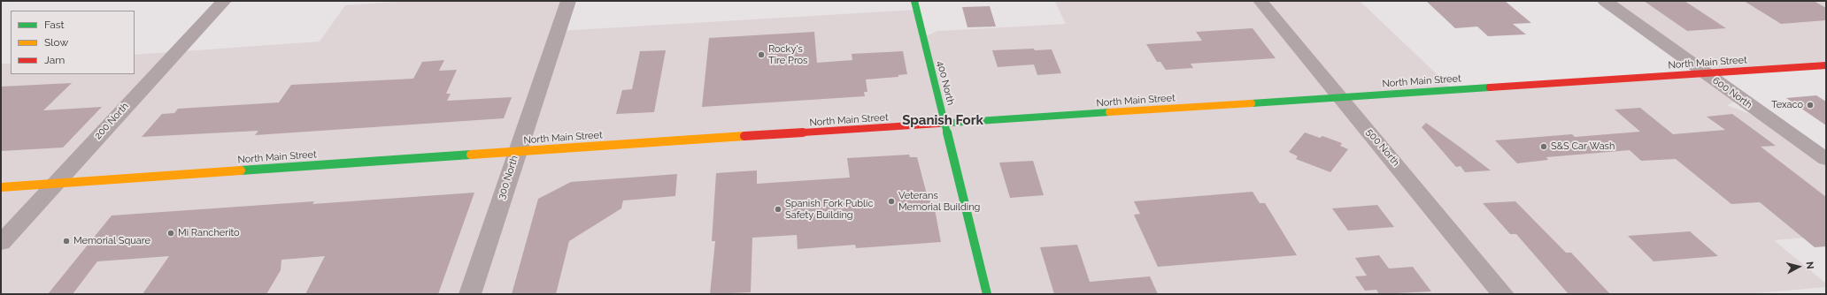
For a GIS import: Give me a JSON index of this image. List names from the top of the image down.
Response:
{
  "streets": {
    "main road": ["North Main Street", "400 North"],
    "street": [
      "600 North",
      "200 North",
      "500 North",
      "300 North"
    ]
  },
  "crossings": [
    ["North Main Street", "400 North"],
    ["North Main Street", "600 North"],
    ["North Main Street", "200 North"],
    ["North Main Street", "500 North"],
    ["North Main Street", "300 North"]
  ],
  "districts": ["Spanish Fork"],
  "places": [
    "Rocky's Tire Pros",
    "Texaco",
    "S&S Car Wash",
    "Veterans Memorial Building",
    "Spanish Fork Public Safety Building",
    "Mi Rancherito",
    "Memorial Square"
  ],
  "legend": ["Fast", "Slow", "Jam"],
  "north": "right"
}
